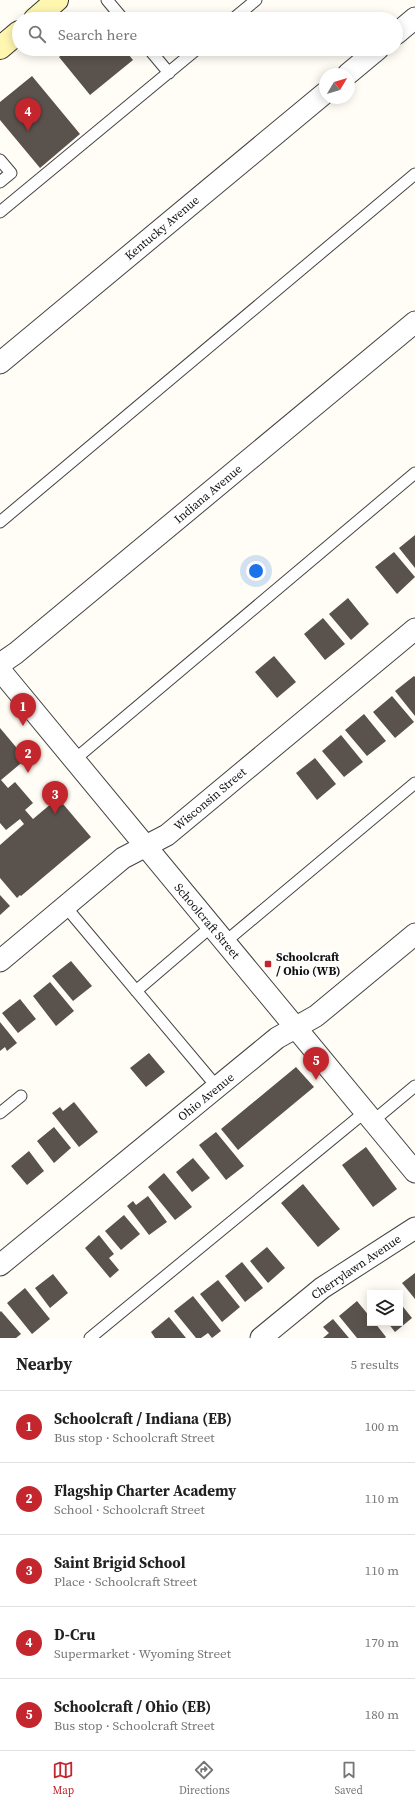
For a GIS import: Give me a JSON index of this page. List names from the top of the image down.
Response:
{
  "streets": {
    "street": [
      "Kentucky Avenue",
      "Indiana Avenue",
      "Wisconsin Street",
      "Schoolcraft Street",
      "Ohio Avenue",
      "Cherrylawn Avenue"
    ]
  },
  "crossings": [
    ["Wisconsin Street", "Schoolcraft Street"],
    ["Schoolcraft Street", "Ohio Avenue"]
  ],
  "places": {
    "transit": ["Schoolcraft / Ohio (WB)"]
  },
  "north": "top right",
  "page": {
    "search": "Search here",
    "pins": [
      "4",
      "1",
      "2",
      "3",
      "5"
    ],
    "heading": ["Nearby", "5 results"],
    "list": [
      {
        "mark": "1",
        "name": "Schoolcraft / Indiana (EB)",
        "note": "Bus stop · Schoolcraft Street",
        "value": "100 m"
      },
      {
        "mark": "2",
        "name": "Flagship Charter Academy",
        "note": "School · Schoolcraft Street",
        "value": "110 m"
      },
      {
        "mark": "3",
        "name": "Saint Brigid School",
        "note": "Place · Schoolcraft Street",
        "value": "110 m"
      },
      {
        "mark": "4",
        "name": "D-Cru",
        "note": "Supermarket · Wyoming Street",
        "value": "170 m"
      },
      {
        "mark": "5",
        "name": "Schoolcraft / Ohio (EB)",
        "note": "Bus stop · Schoolcraft Street",
        "value": "180 m"
      }
    ],
    "nav": ["Map", "Directions", "Saved"]
  }
}
